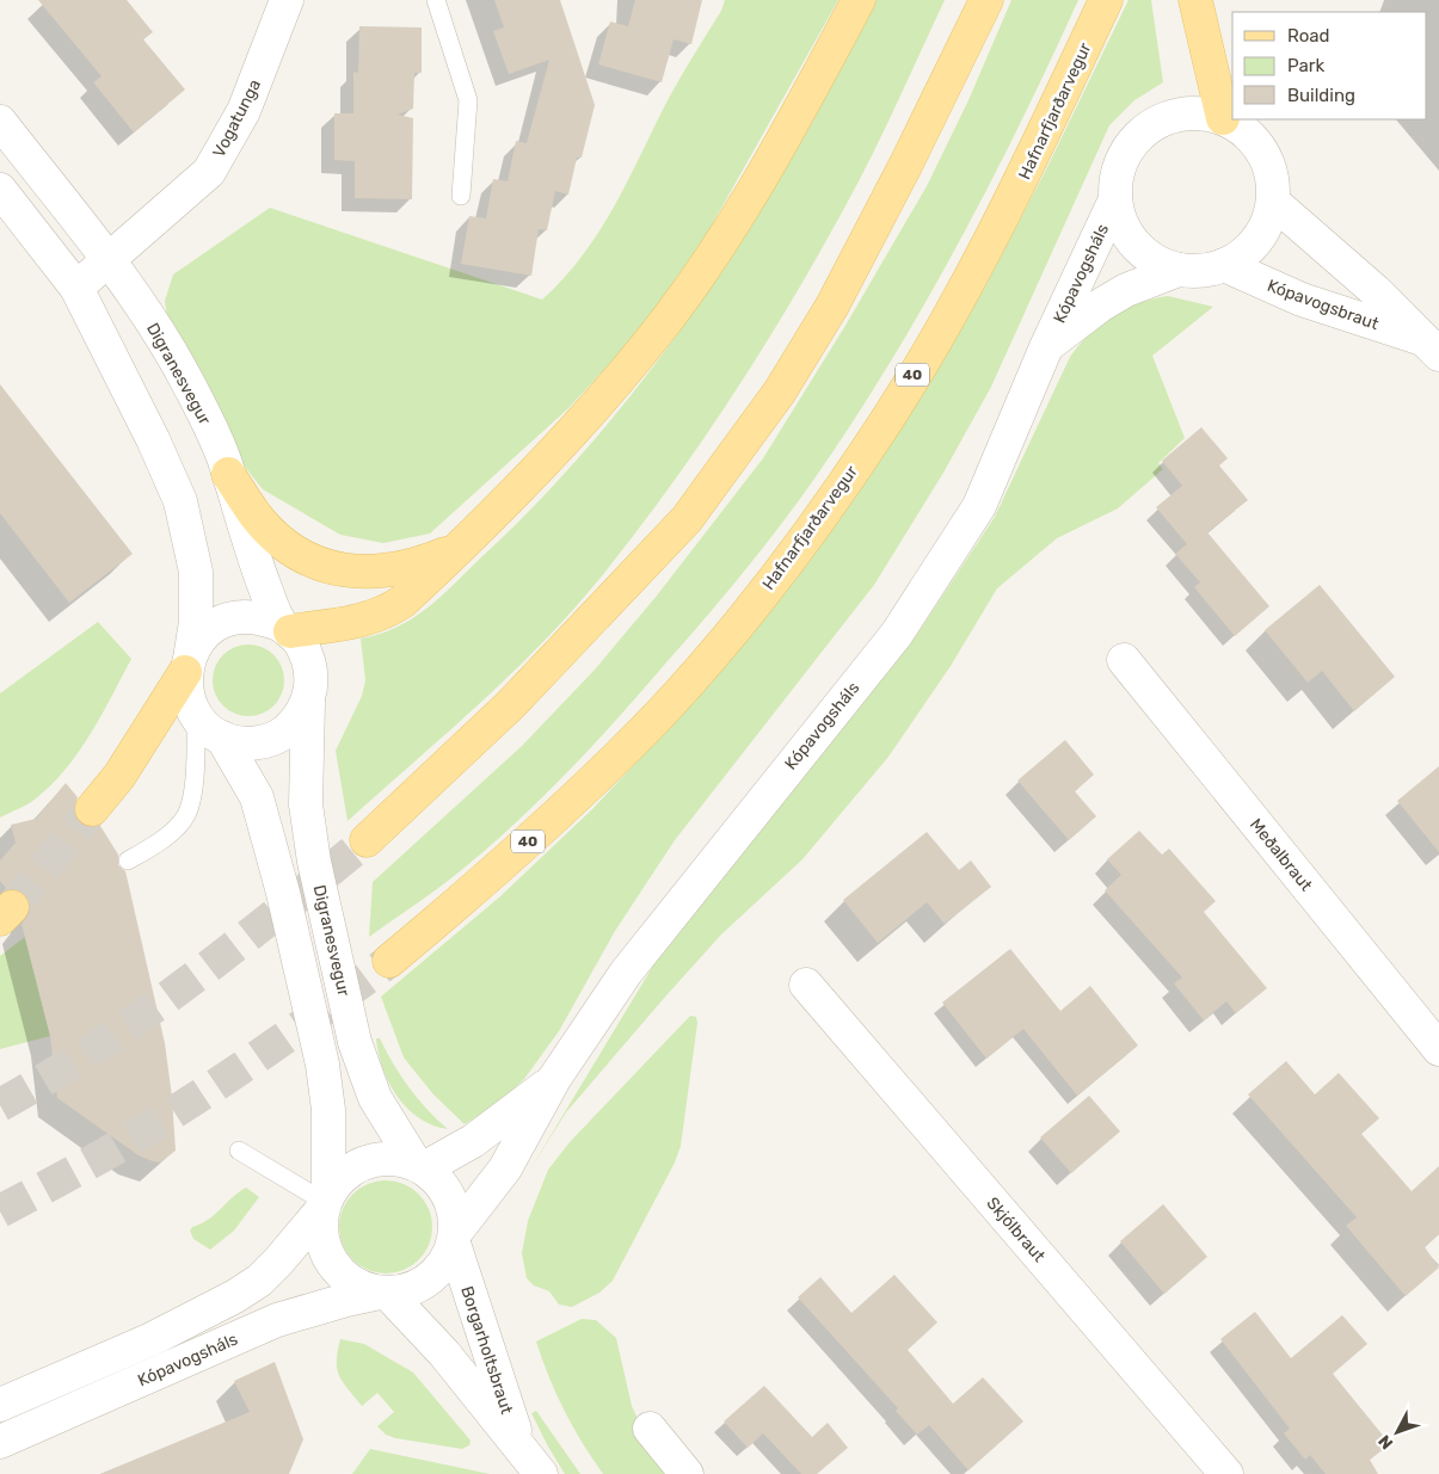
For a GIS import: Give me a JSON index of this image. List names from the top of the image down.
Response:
{
  "streets": {
    "main road": ["Hafnarfjarðarvegur", "40"],
    "street": [
      "Vogatunga",
      "Kópavogsháls",
      "Kópavogsbraut",
      "Digranesvegur",
      "Meðalbraut",
      "Skjólbraut",
      "Borgarholtsbraut"
    ]
  },
  "crossings": [
    ["Vogatunga", "Digranesvegur"],
    ["Kópavogsháls", "Kópavogsbraut"],
    ["Kópavogsháls", "Digranesvegur"],
    ["Kópavogsháls", "Borgarholtsbraut"],
    ["Digranesvegur", "Borgarholtsbraut"]
  ],
  "legend": ["Road", "Park", "Building"],
  "north": "bottom left"
}
